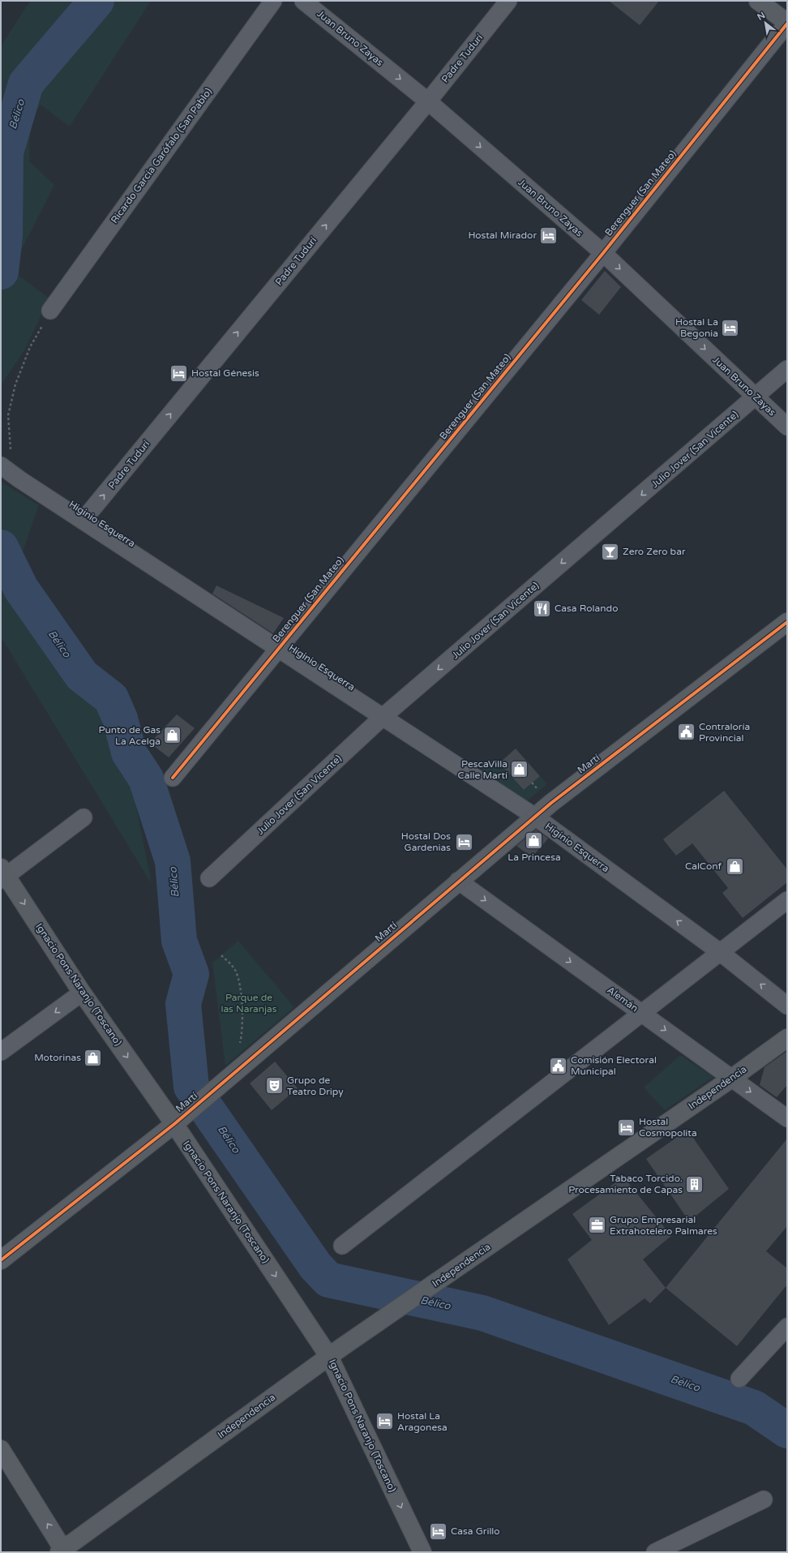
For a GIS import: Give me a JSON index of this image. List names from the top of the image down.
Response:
{
  "streets": {
    "street": [
      "Juan Bruno Zayas",
      "Padre Tudurí",
      "Ricardo García Garófalo (San Pablo)",
      "Berenguer (San Mateo)",
      "Julio Jover (San Vicente)",
      "Higinio Esquerra",
      "Martí",
      "Ignacio Pons Naranjo (Toscano)",
      "Alemán",
      "Independencia"
    ]
  },
  "crossings": [
    ["Juan Bruno Zayas", "Padre Tudurí"],
    ["Juan Bruno Zayas", "Berenguer (San Mateo)"],
    ["Juan Bruno Zayas", "Julio Jover (San Vicente)"],
    ["Padre Tudurí", "Higinio Esquerra"],
    ["Berenguer (San Mateo)", "Higinio Esquerra"],
    ["Julio Jover (San Vicente)", "Higinio Esquerra"],
    ["Higinio Esquerra", "Martí"],
    ["Martí", "Ignacio Pons Naranjo (Toscano)"],
    ["Martí", "Alemán"],
    ["Ignacio Pons Naranjo (Toscano)", "Independencia"],
    ["Alemán", "Independencia"]
  ],
  "one_way": [
    "Juan Bruno Zayas",
    "Padre Tudurí",
    "Julio Jover (San Vicente)",
    "Ignacio Pons Naranjo (Toscano)",
    "Alemán"
  ],
  "water": ["Bélico"],
  "parks": ["Parque de las Naranjas"],
  "places": {
    "hotel": [
      "Hostal Mirador",
      "Hostal La Begonia",
      "Hostal Génesis",
      "Hostal Dos Gardenias",
      "Hostal Cosmopolita",
      "Hostal La Aragonesa",
      "Casa Grillo"
    ],
    "bar": ["Zero Zero bar"],
    "restaurant": ["Casa Rolando"],
    "public building": ["Contraloría Provincial", "Comisión Electoral Municipal"],
    "shop": [
      "Punto de Gas La Acelga",
      "PescaVilla Calle Martí",
      "La Princesa",
      "CalConf",
      "Motorinas"
    ],
    "theatre": ["Grupo de Teatro Dripy"],
    "building": ["Tabaco Torcido. Procesamiento de Capas"],
    "office": ["Grupo Empresarial Extrahotelero Palmares"]
  },
  "north": "top left"
}
